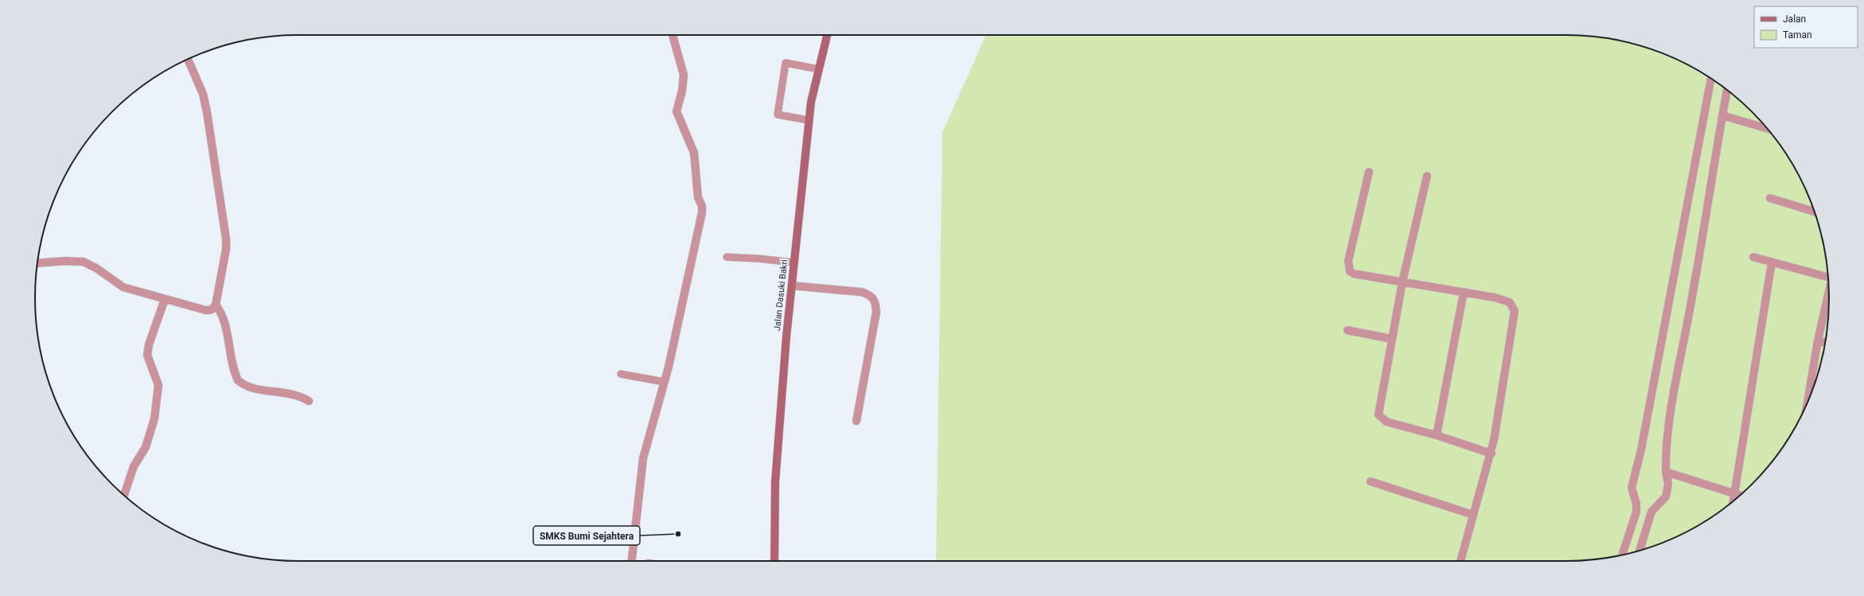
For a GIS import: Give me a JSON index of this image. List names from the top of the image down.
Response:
{
  "streets": {
    "main road": ["Jalan Dasuki Bakri"]
  },
  "places": ["SMKS Bumi Sejahtera"],
  "legend": ["Jalan", "Taman"]
}
